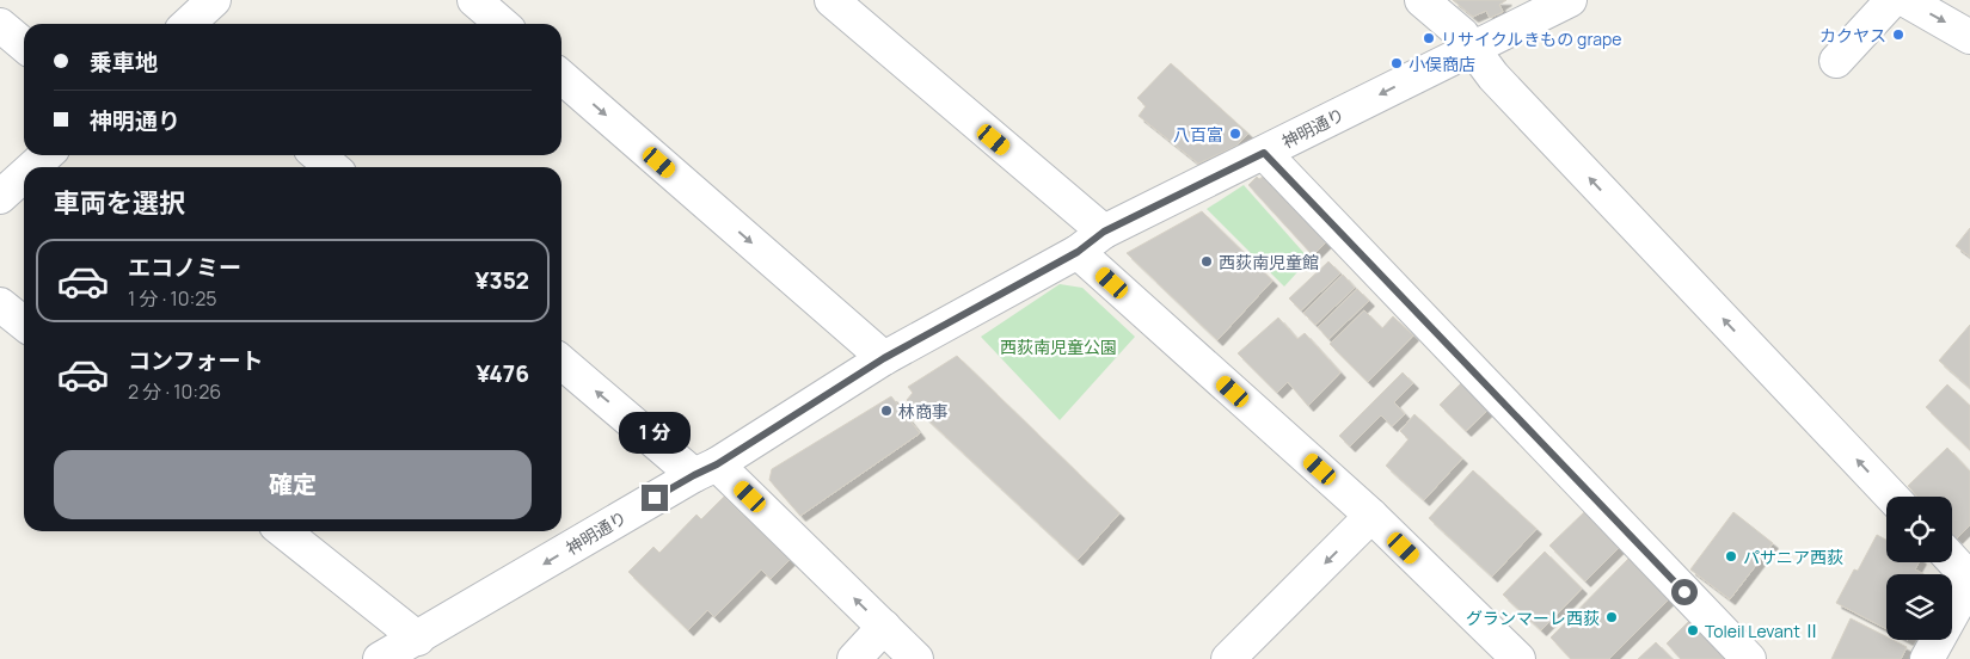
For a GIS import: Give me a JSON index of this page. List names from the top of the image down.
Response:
{
  "streets": {
    "street": ["神明通り"]
  },
  "one_way": ["神明通り"],
  "parks": ["西荻南児童公園"],
  "places": [
    "カクヤス",
    "リサイクルきもの grape",
    "小俣商店",
    "八百富",
    "西荻南児童館",
    "林商事",
    "パサニア西荻",
    "グランマーレ西荻",
    "Toleil Levant Ⅱ"
  ],
  "page": {
    "banner": ["乗車地", "神明通り"],
    "heading": "車両を選択",
    "list": [
      {
        "name": "エコノミー",
        "note": "1 分 · 10:25",
        "value": "¥352"
      },
      {
        "name": "コンフォート",
        "note": "2 分 · 10:26",
        "value": "¥476"
      }
    ],
    "bubble": "1 分",
    "buttons": "確定"
  }
}
